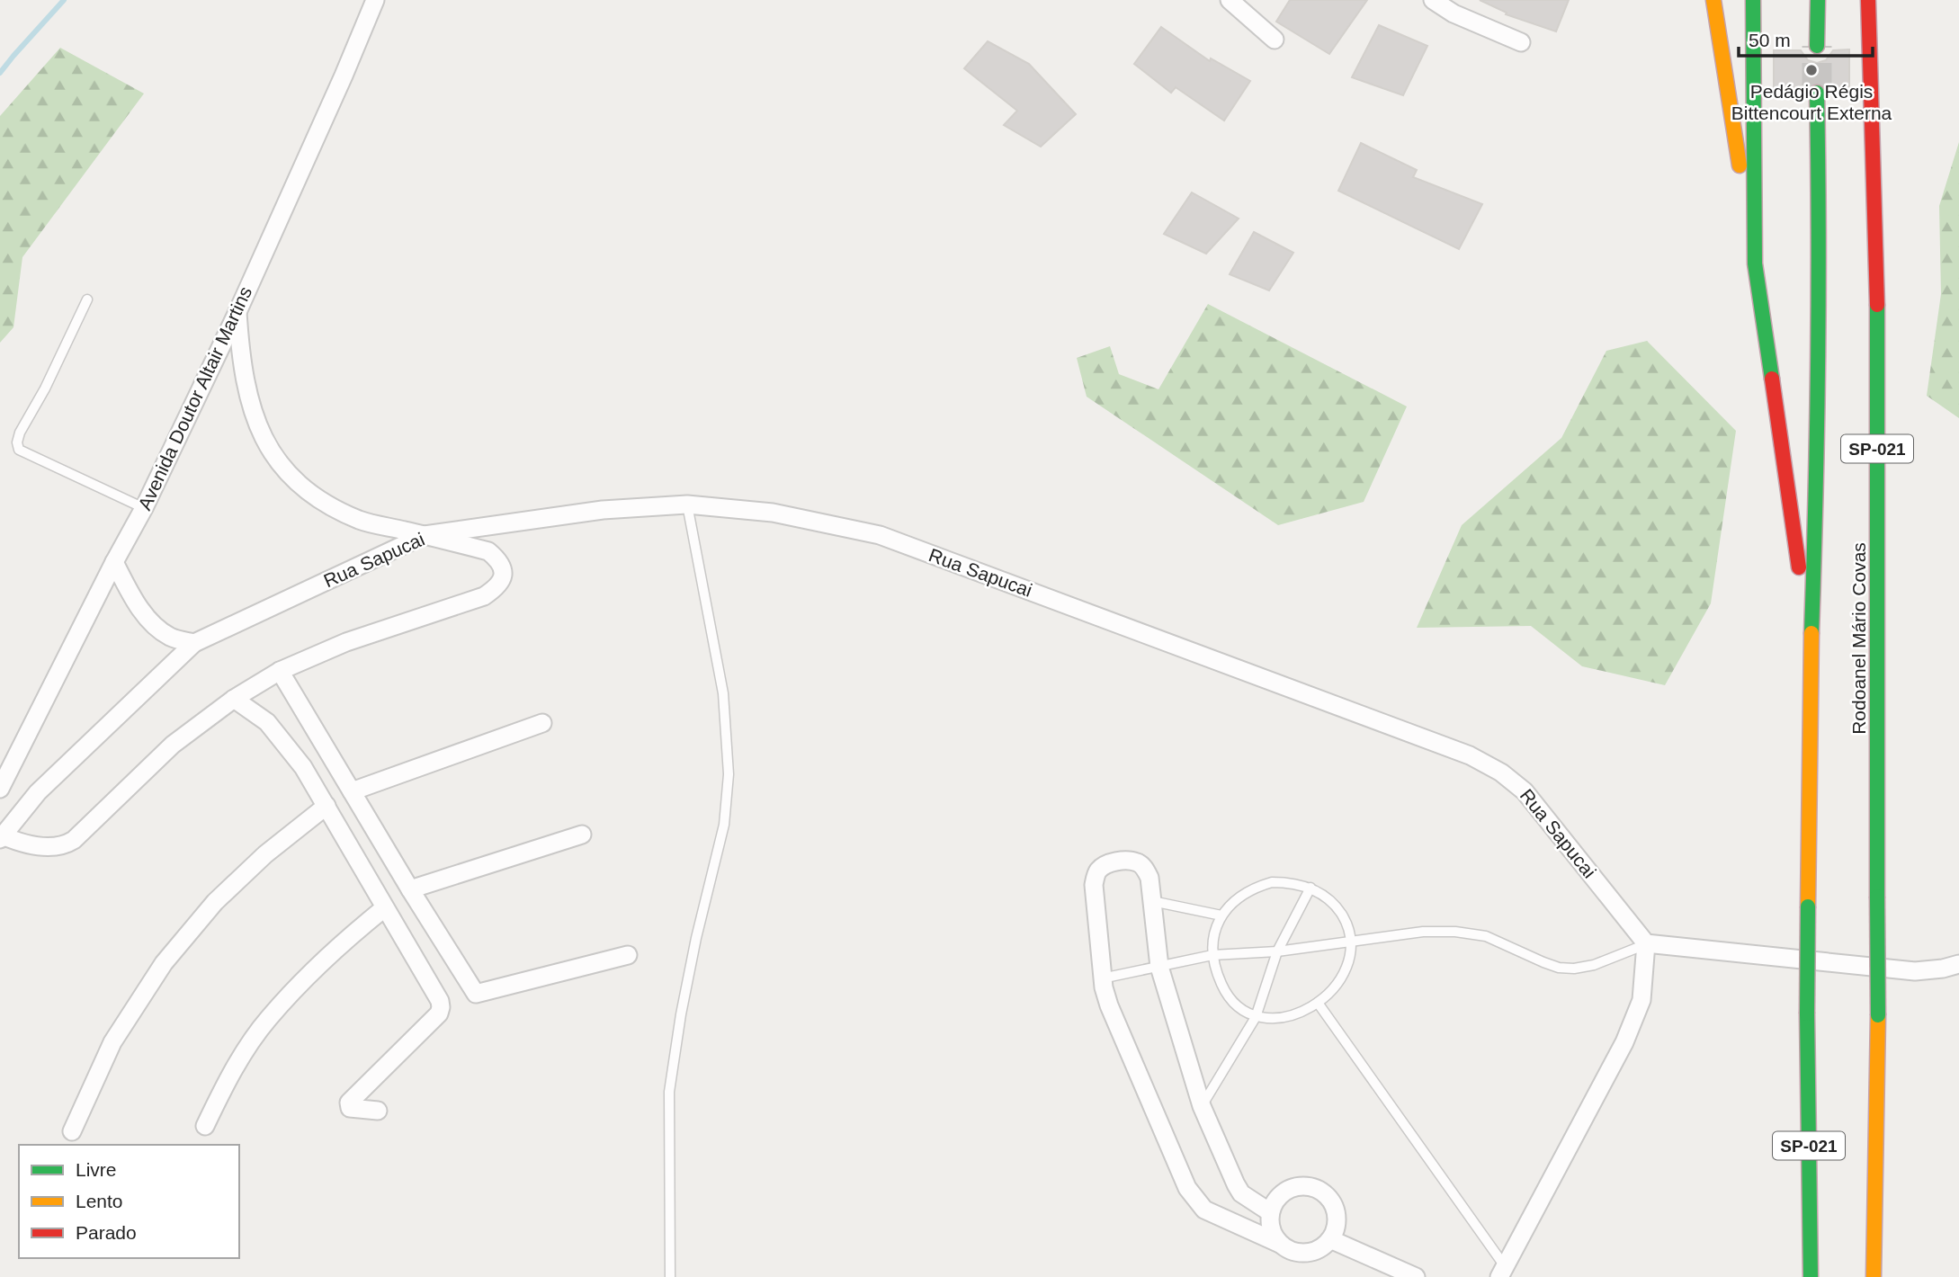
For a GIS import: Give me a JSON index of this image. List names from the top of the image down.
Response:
{
  "streets": {
    "highway": ["SP-021", "Rodoanel Mário Covas"],
    "street": ["Avenida Doutor Altair Martins", "Rua Sapucai"]
  },
  "places": ["Pedágio Régis Bittencourt Externa"],
  "legend": ["Livre", "Lento", "Parado"],
  "scale_bar": "50 m"
}
